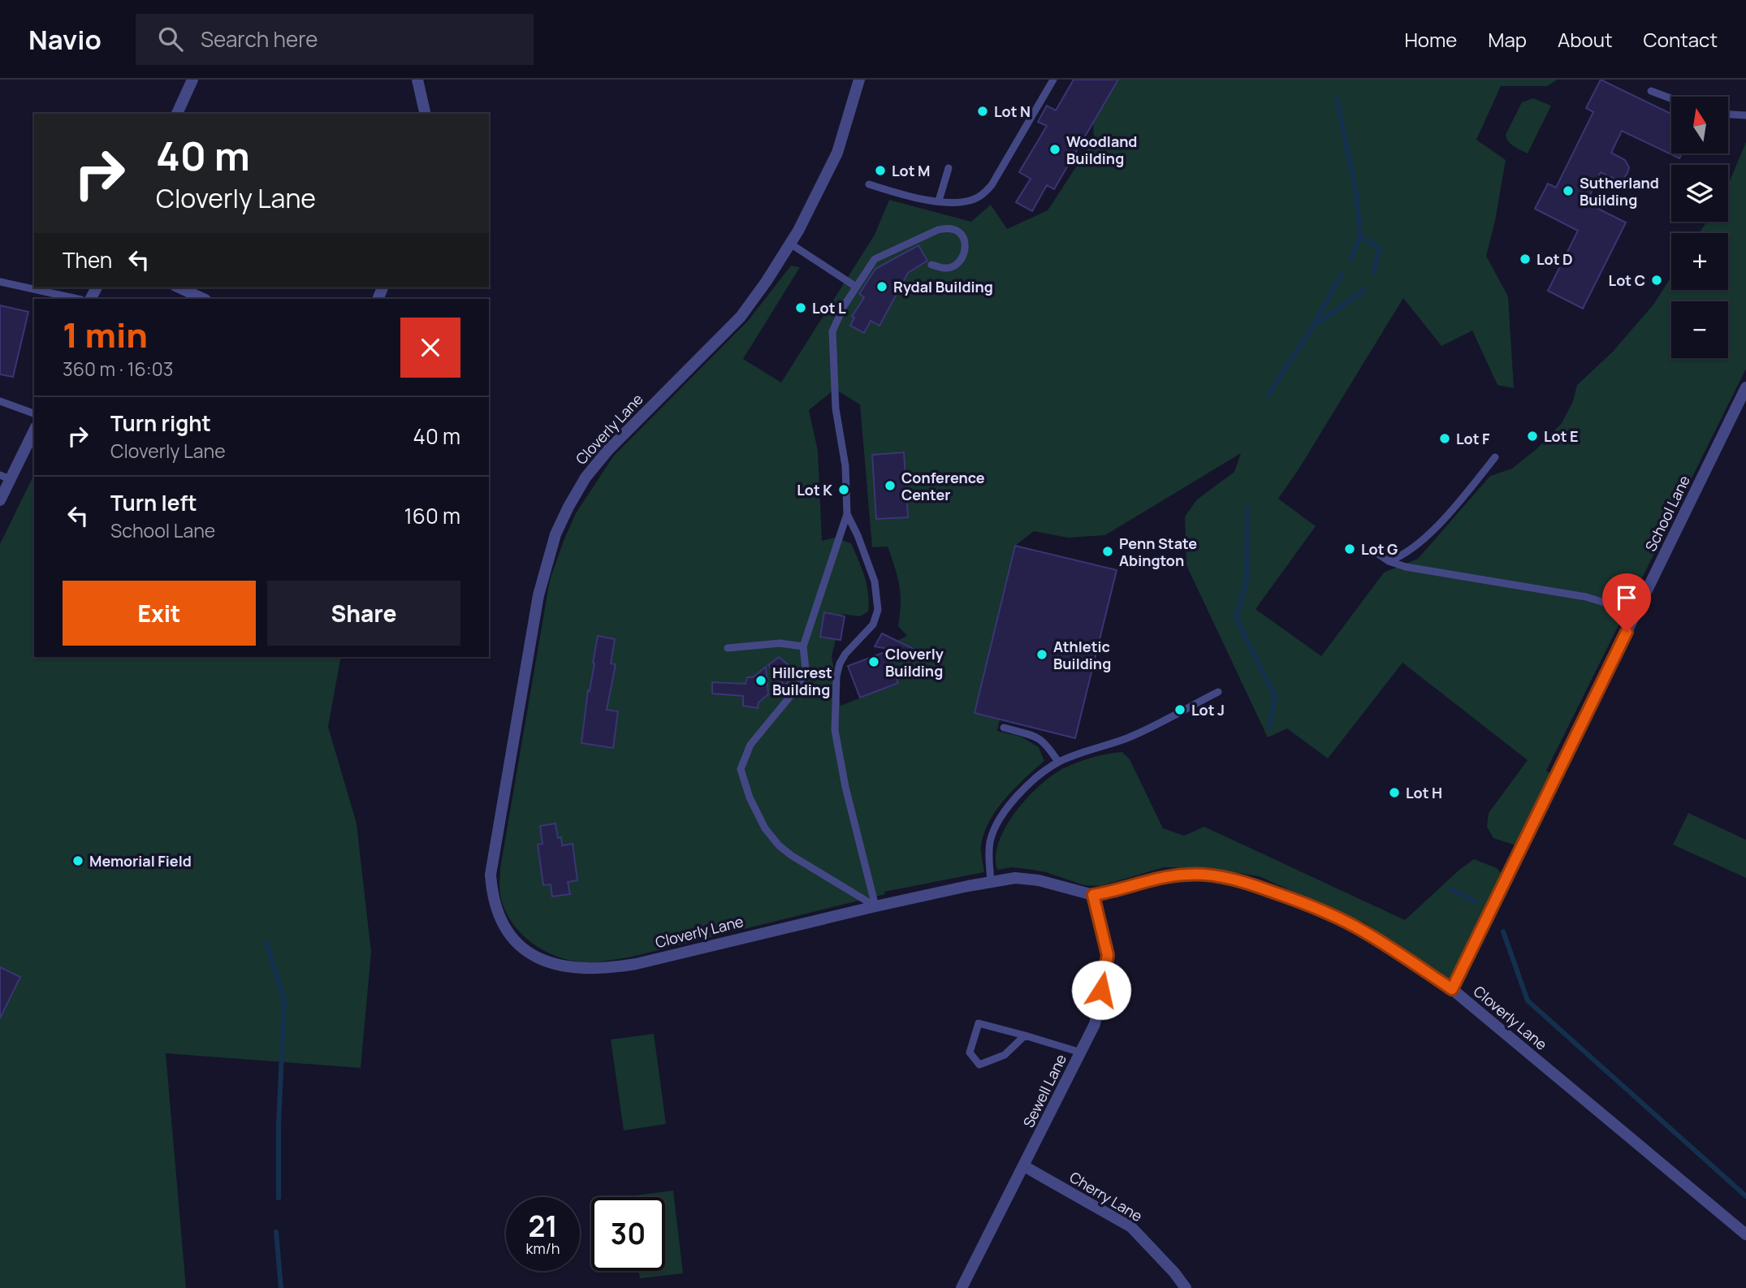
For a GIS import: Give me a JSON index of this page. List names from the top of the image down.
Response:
{
  "streets": {
    "street": [
      "Cloverly Lane",
      "School Lane",
      "Sewell Lane",
      "Cherry Lane"
    ]
  },
  "crossings": [
    ["Cloverly Lane", "School Lane"],
    ["Cloverly Lane", "Sewell Lane"],
    ["Sewell Lane", "Cherry Lane"]
  ],
  "places": [
    "Lot N",
    "Woodland Building",
    "Lot M",
    "Sutherland Building",
    "Lot D",
    "Lot C",
    "Rydal Building",
    "Lot L",
    "Lot E",
    "Lot F",
    "Conference Center",
    "Lot K",
    "Lot G",
    "Penn State Abington",
    "Athletic Building",
    "Cloverly Building",
    "Hillcrest Building",
    "Lot J",
    "Lot H",
    "Memorial Field"
  ],
  "north": "top",
  "page": {
    "header": "Navio",
    "search": "Search here",
    "nav": [
      "Home",
      "Map",
      "About",
      "Contact"
    ],
    "map_buttons": ["+", "−"],
    "turn": ["40 m", "Cloverly Lane"],
    "then": "Then",
    "heading": ["1 min", "360 m · 16:03"],
    "list": [
      {
        "name": "Turn right",
        "note": "Cloverly Lane",
        "value": "40 m"
      },
      {
        "name": "Turn left",
        "note": "School Lane",
        "value": "160 m"
      }
    ],
    "buttons": ["Exit", "Share"],
    "speed": "21 km/h",
    "limit": "30"
  }
}
